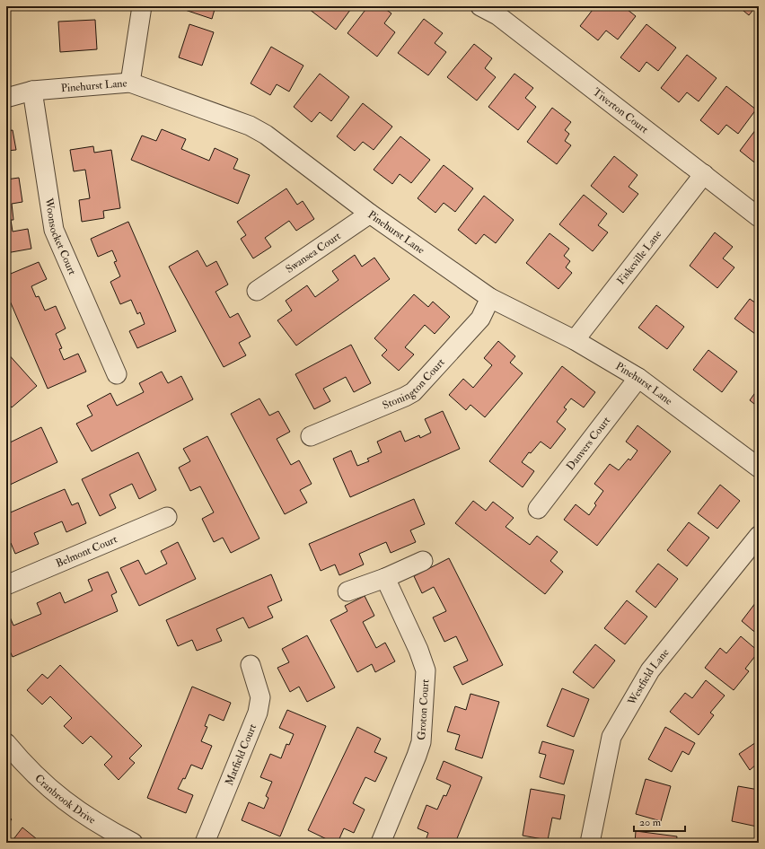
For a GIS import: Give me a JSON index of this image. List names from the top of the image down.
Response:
{
  "streets": {
    "street": [
      "Pinehurst Lane",
      "Tiverton Court",
      "Woonsocket Court",
      "Swansea Court",
      "Fiskeville Lane",
      "Stonington Court",
      "Danvers Court",
      "Belmont Court",
      "Westfield Lane",
      "Groton Court",
      "Matfield Court",
      "Cranbrook Drive"
    ]
  },
  "crossings": [
    ["Pinehurst Lane", "Woonsocket Court"],
    ["Pinehurst Lane", "Swansea Court"],
    ["Pinehurst Lane", "Fiskeville Lane"],
    ["Pinehurst Lane", "Stonington Court"],
    ["Pinehurst Lane", "Danvers Court"],
    ["Tiverton Court", "Fiskeville Lane"]
  ],
  "scale_bar": "20 m"
}
